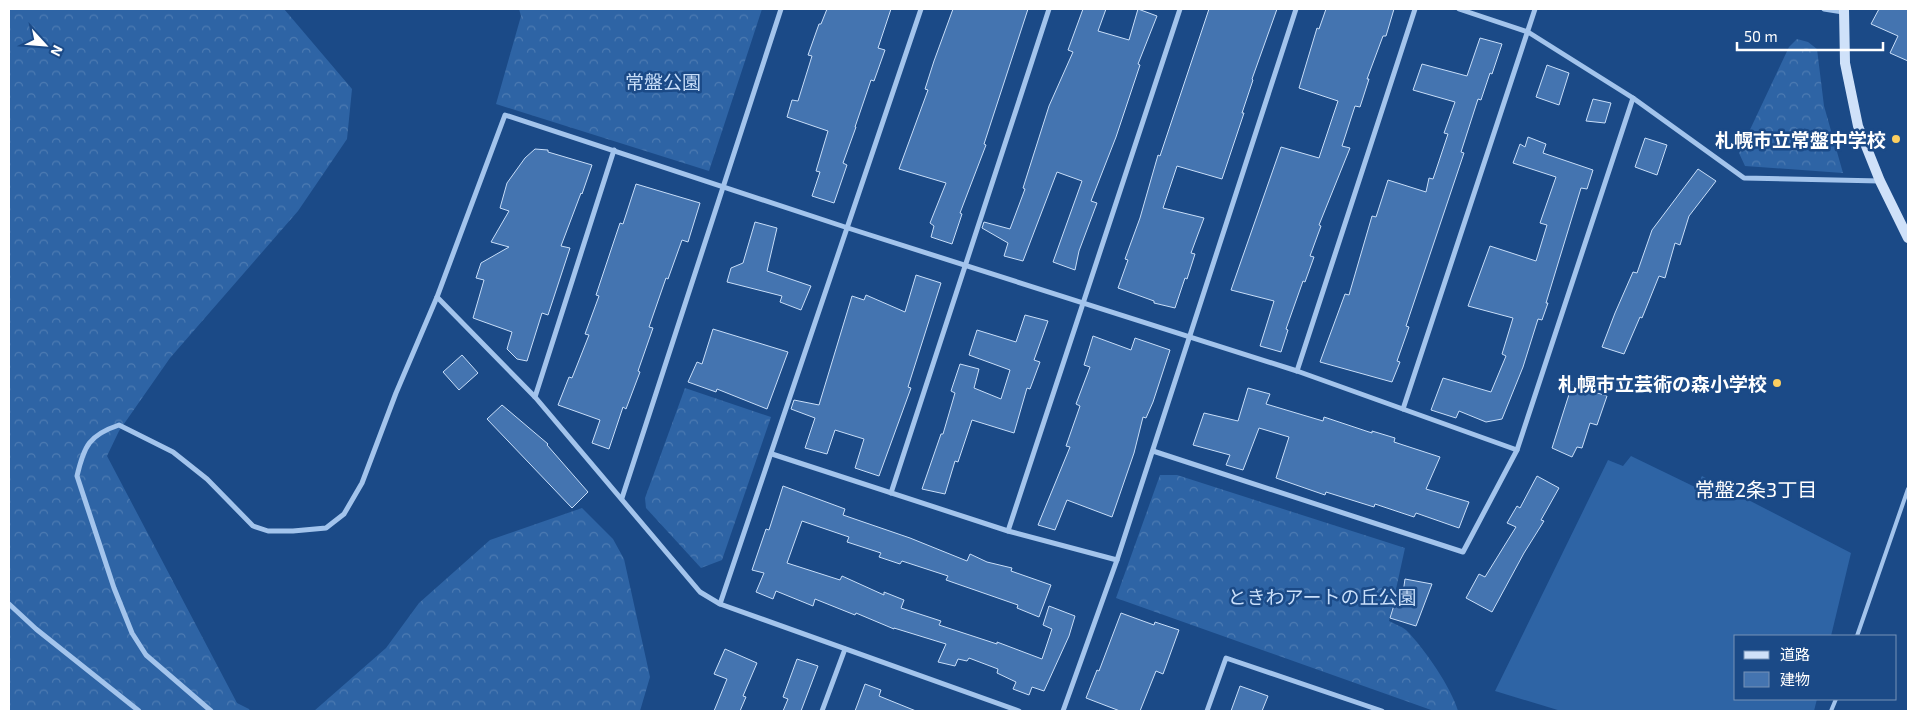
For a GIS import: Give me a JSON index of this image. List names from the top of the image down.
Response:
{
  "districts": ["常盤2条3丁目"],
  "parks": ["常盤公園", "ときわアートの丘公園"],
  "places": ["札幌市立常盤中学校", "札幌市立芸術の森小学校"],
  "legend": ["道路", "建物"],
  "scale_bar": "50 m",
  "north": "bottom right"
}
